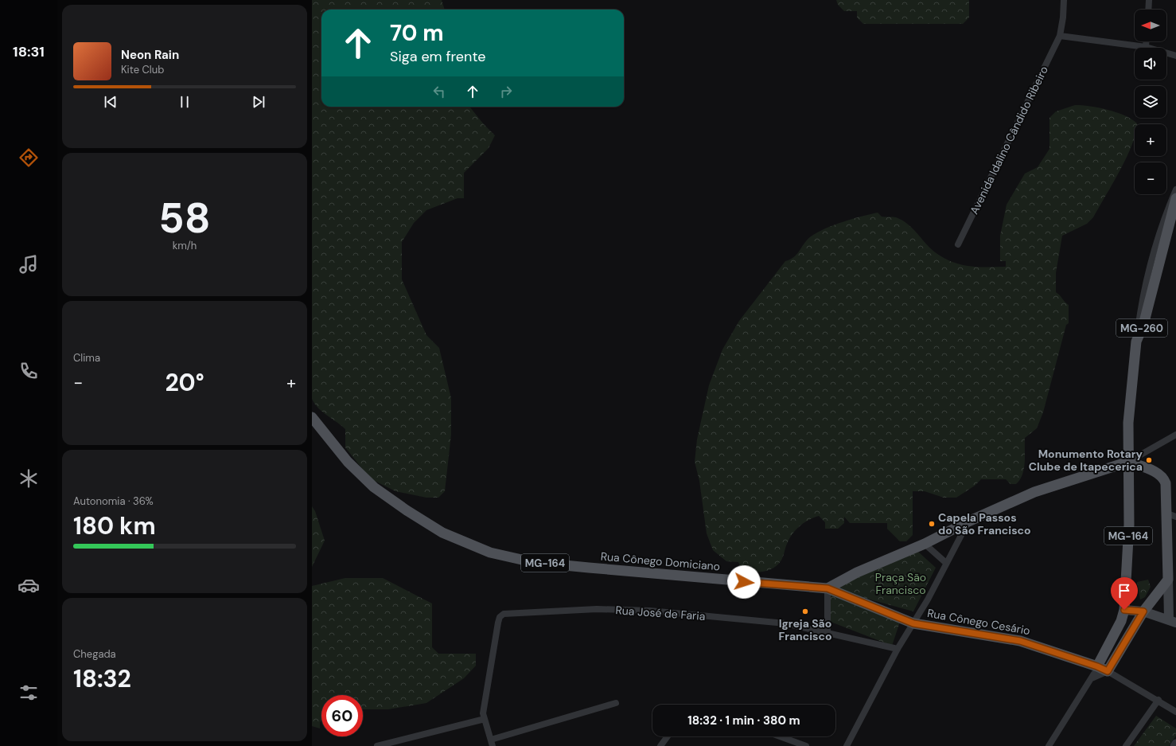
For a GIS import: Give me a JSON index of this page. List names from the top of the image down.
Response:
{
  "streets": {
    "main road": [
      "MG-260",
      "MG-164",
      "Rua Cônego Domiciano",
      "Rua Cônego Cesário"
    ],
    "street": ["Avenida Idalino Cândido Ribeiro", "Rua José de Faria"]
  },
  "crossings": [
    ["MG-260", "MG-164"],
    ["MG-164", "Rua Cônego Domiciano"],
    ["MG-164", "Rua Cônego Cesário"]
  ],
  "parks": ["Praça São Francisco"],
  "places": ["Monumento Rotary Clube de Itapecerica", "Capela Passos do São Francisco", "Igreja São Francisco"],
  "north": "left",
  "page": {
    "tabs": "18:31",
    "map_buttons": ["+", "−"],
    "turn": ["70 m", "Siga em frente"],
    "song": ["Neon Rain", "Kite Club"],
    "tile": [
      ["58", "km/h"],
      "Clima",
      ["Autonomia · 36%", "180 km"],
      ["Chegada", "18:32"]
    ],
    "heat": ["−", "20°", "+"],
    "limit": "60",
    "trip": "18:32 · 1 min · 380 m"
  }
}
